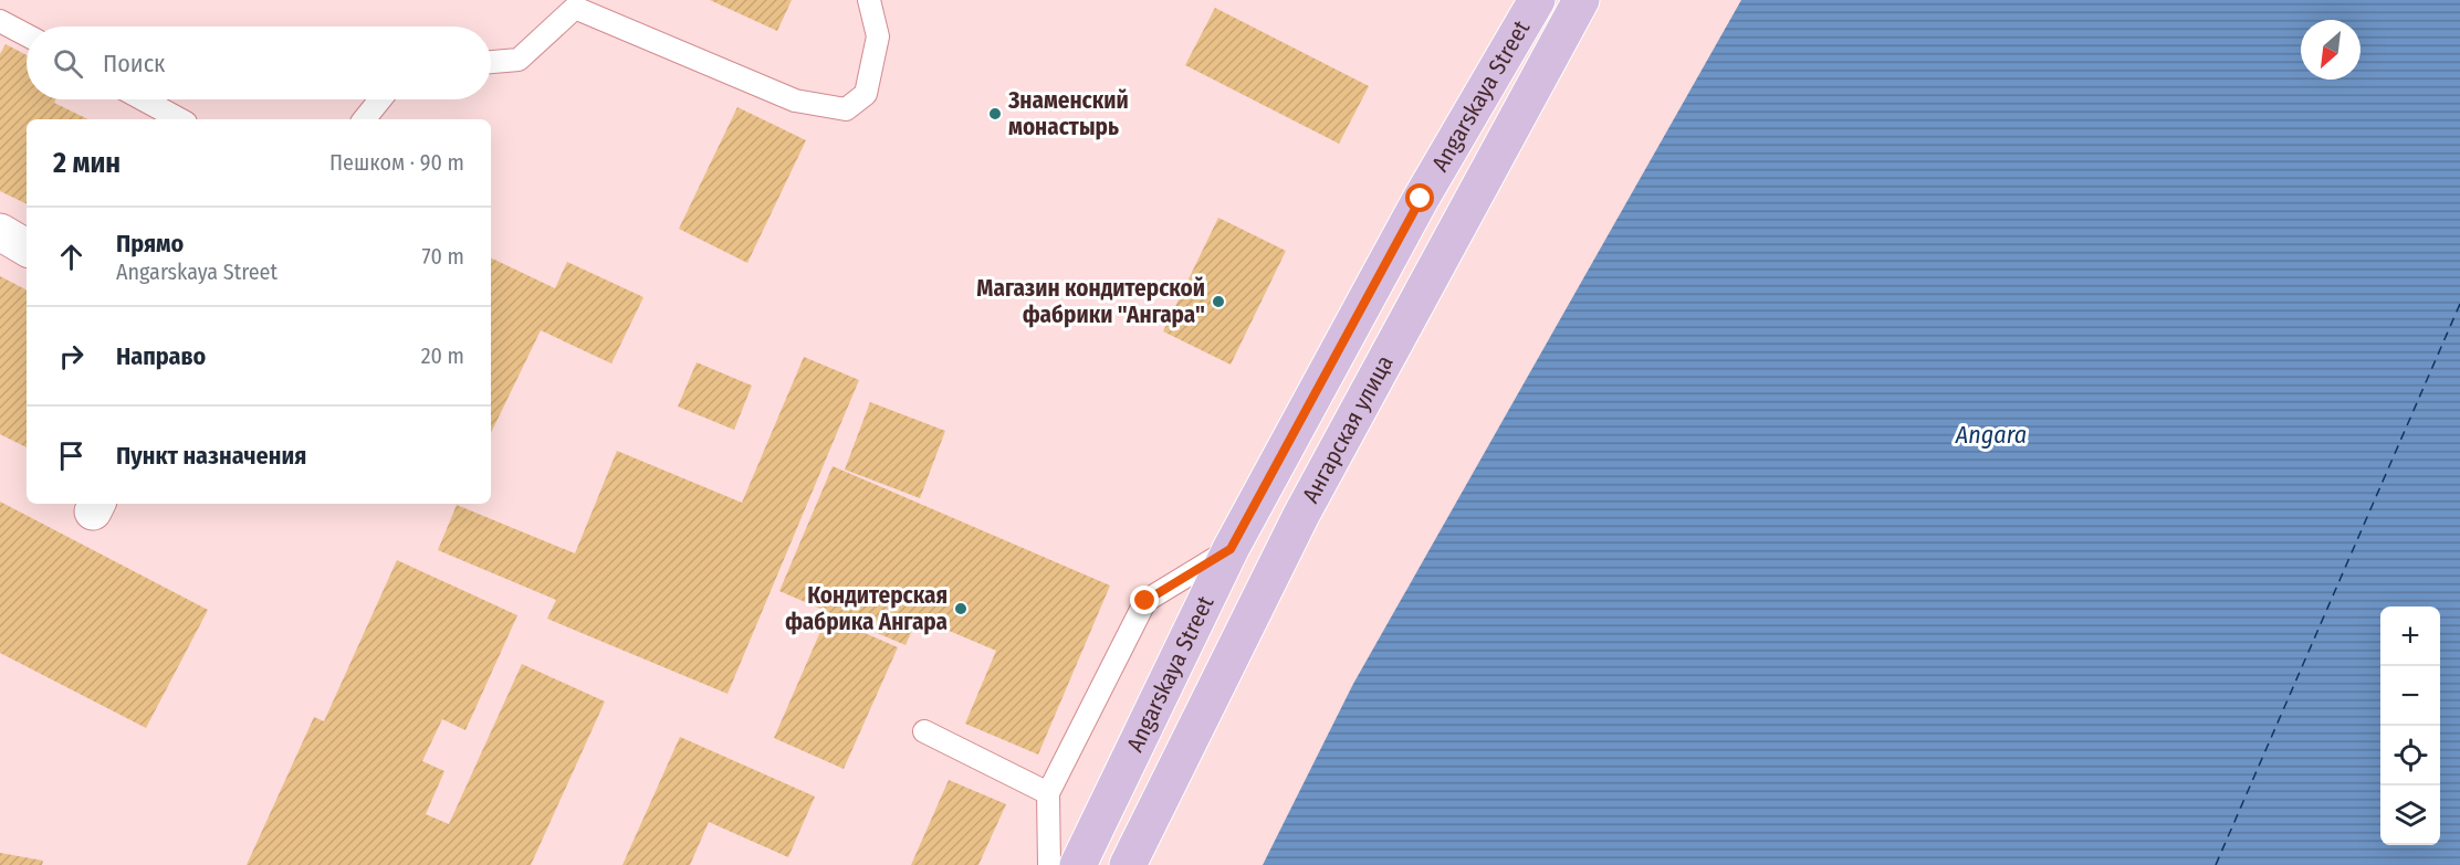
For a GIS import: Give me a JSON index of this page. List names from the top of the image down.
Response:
{
  "streets": {
    "main road": ["Angarskaya Street", "Ангарская улица"]
  },
  "water": ["Angara"],
  "places": ["Знаменский монастырь", "Магазин кондитерской фабрики \"Ангара\"", "Кондитерская фабрика Ангара"],
  "north": "bottom left",
  "page": {
    "search": "Поиск",
    "heading": ["2 мин", "Пешком · 90 m"],
    "list": [
      ["Прямо", "Angarskaya Street", "70 m"],
      ["Направо", "20 m"],
      "Пункт назначения"
    ],
    "map_buttons": ["+", "−"]
  }
}
